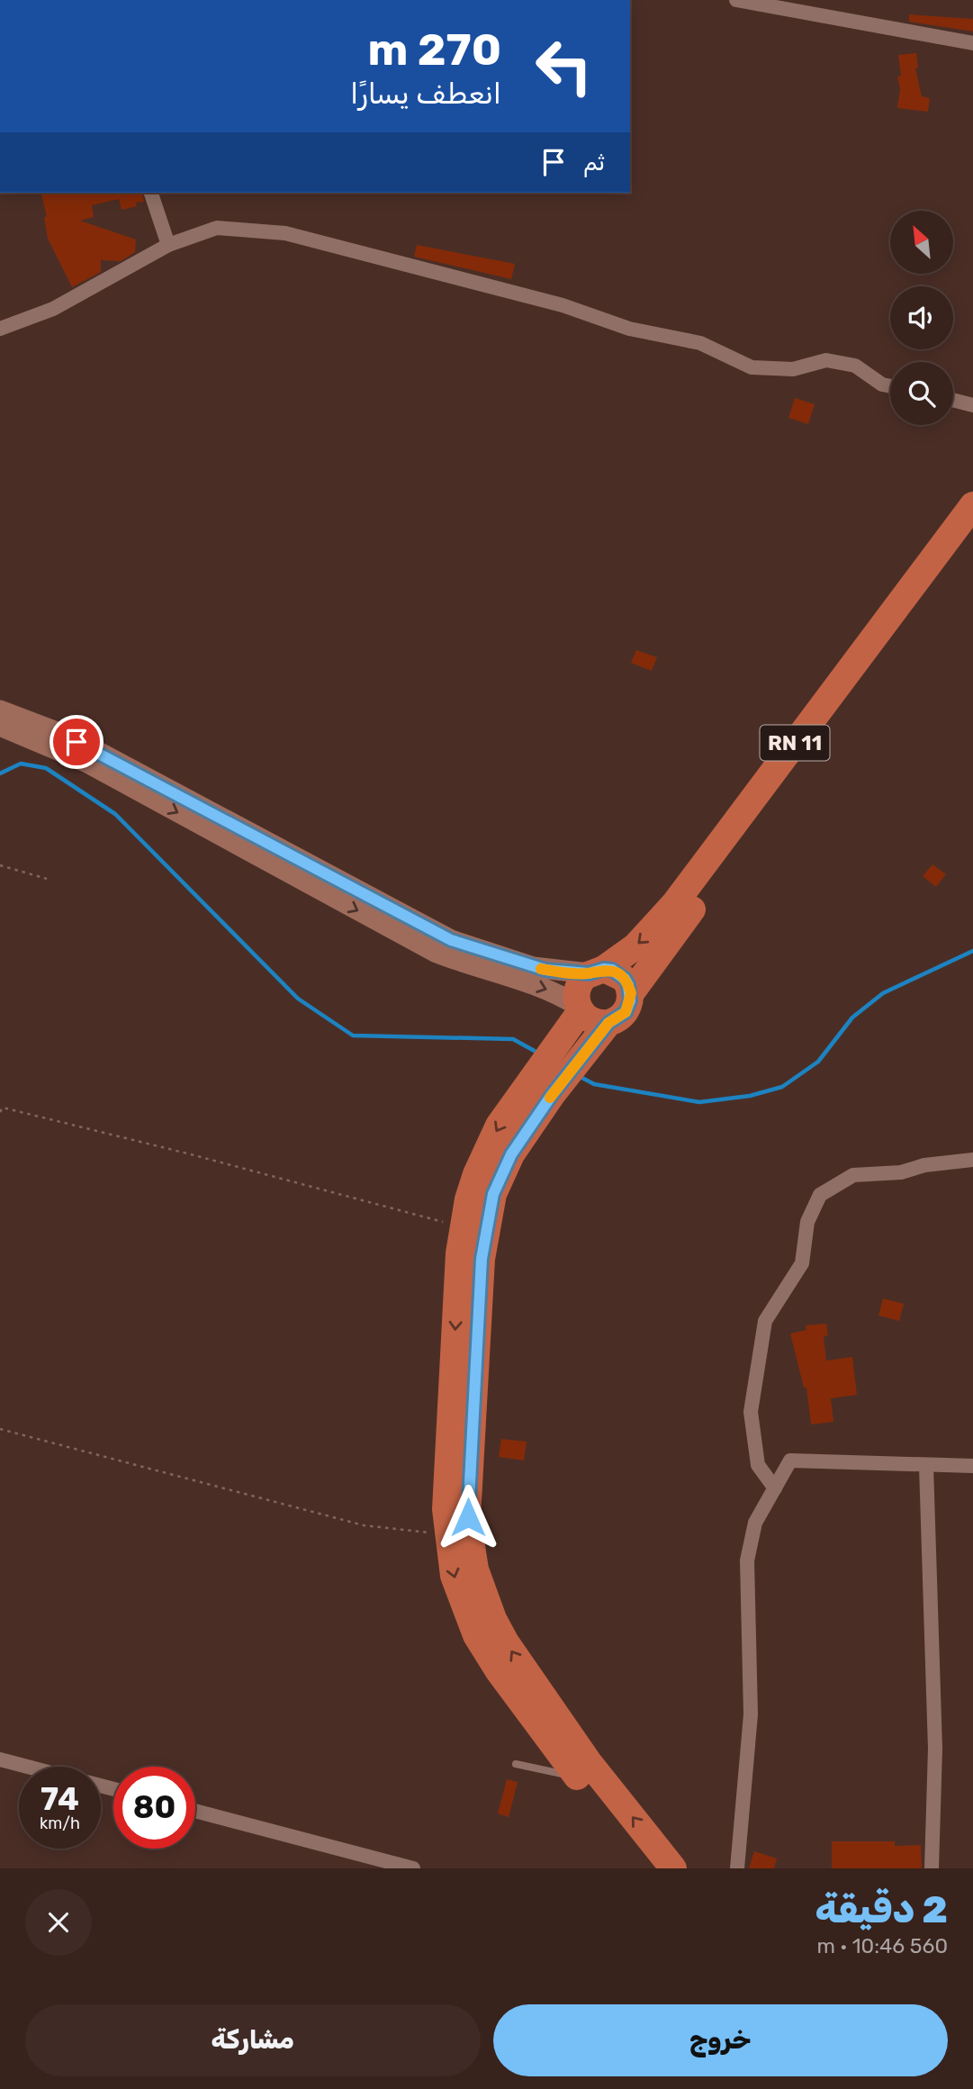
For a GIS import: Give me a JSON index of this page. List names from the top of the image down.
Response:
{
  "streets": {
    "highway": ["RN 11"]
  },
  "north": "top left",
  "page": {
    "turn": ["270 m", "انعطف يسارًا"],
    "then": "ثم",
    "speed": "74 km/h",
    "limit": "80",
    "heading": ["2 دقيقة", "560 m · 10:46"],
    "buttons": ["خروج", "مشاركة"]
  }
}
